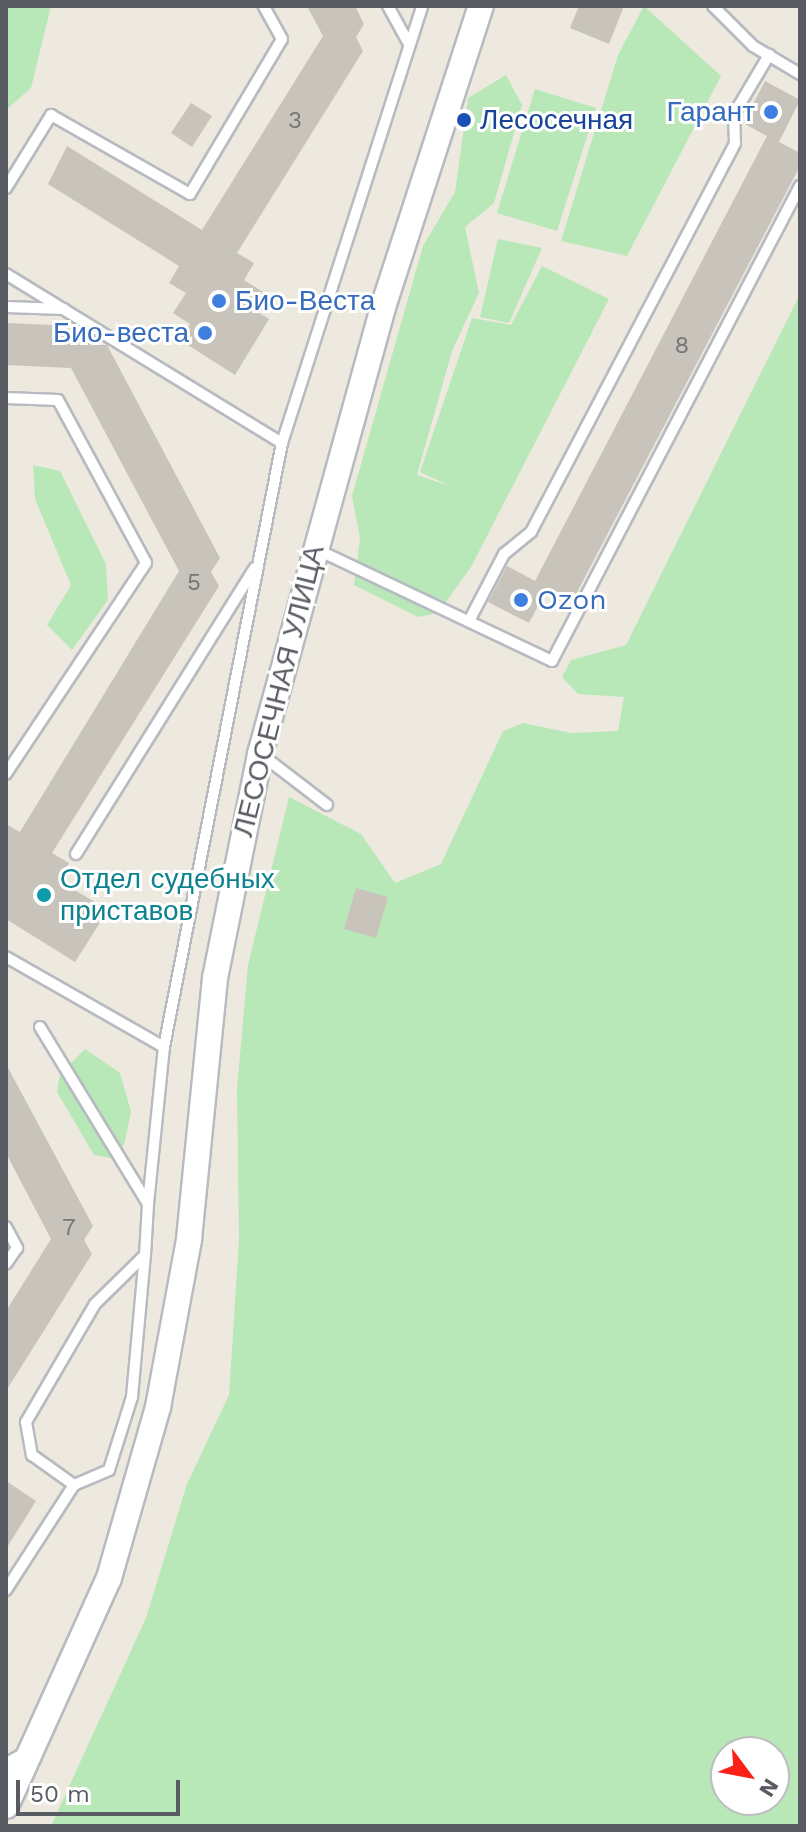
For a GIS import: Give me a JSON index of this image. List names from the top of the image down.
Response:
{
  "streets": {
    "street": ["ЛЕСОСЕЧНАЯ УЛИЦА"]
  },
  "places": [
    "Гарант",
    "Лесосечная",
    "Био-Веста",
    "Био-веста",
    "Ozon",
    "Отдел судебных приставов"
  ],
  "house_numbers": [
    "3",
    "8",
    "5",
    "7"
  ],
  "scale_bar": "50 m",
  "north": "bottom right"
}
